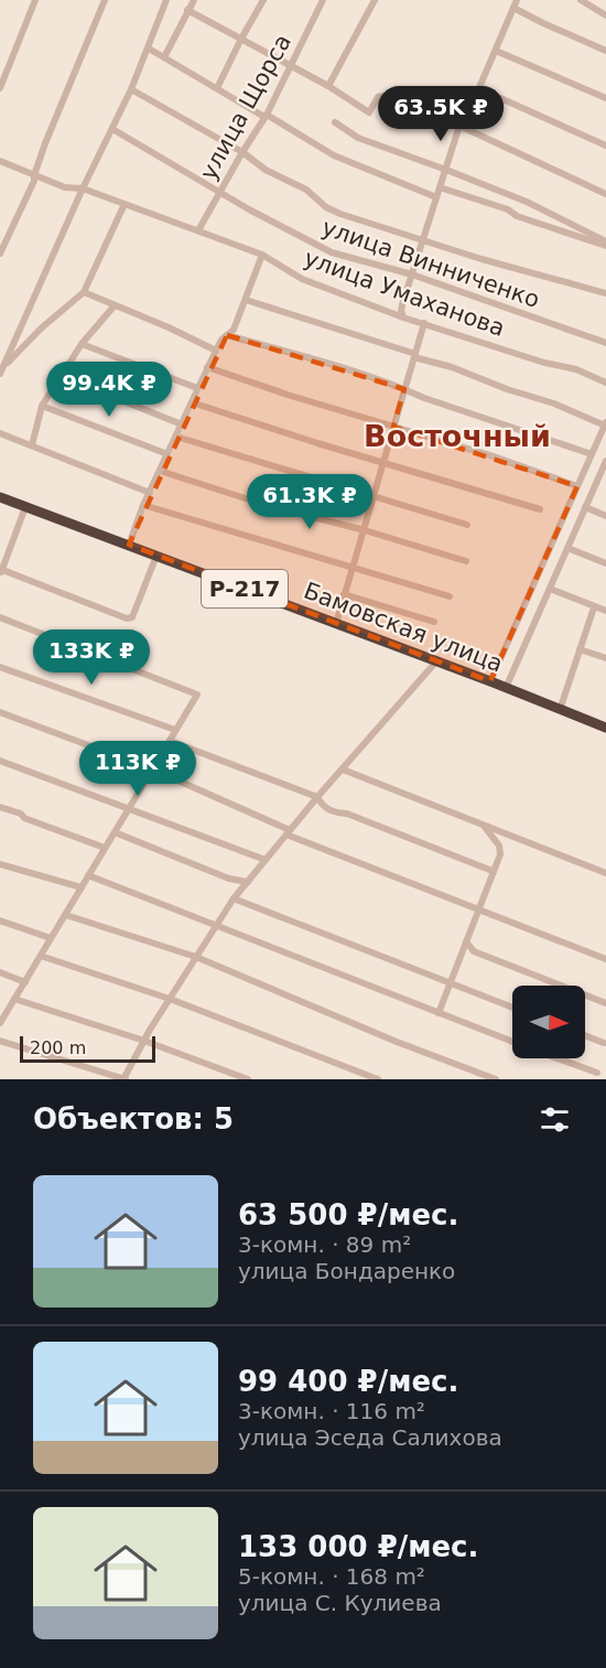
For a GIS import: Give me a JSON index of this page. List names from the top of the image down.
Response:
{
  "streets": {
    "highway": ["Р-217", "Бамовская улица"],
    "street": ["улица Щорса", "улица Винниченко", "улица Умаханова"]
  },
  "crossings": [
    ["улица Щорса", "улица Винниченко"],
    ["улица Щорса", "улица Умаханова"]
  ],
  "districts": ["Восточный"],
  "scale_bar": "200 m",
  "north": "right",
  "page": {
    "price": [
      "63.5K ₽",
      "99.4K ₽",
      "61.3K ₽",
      "133K ₽",
      "113K ₽"
    ],
    "scale": "200 m",
    "heading": "Объектов: 5",
    "list": [
      {
        "name": "63 500 ₽/мес.",
        "note": "3-комн. · 89 m² · улица Бондаренко"
      },
      {
        "name": "99 400 ₽/мес.",
        "note": "3-комн. · 116 m² · улица Эседа Салихова"
      },
      {
        "name": "133 000 ₽/мес.",
        "note": "5-комн. · 168 m² · улица С. Кулиева"
      }
    ]
  }
}
